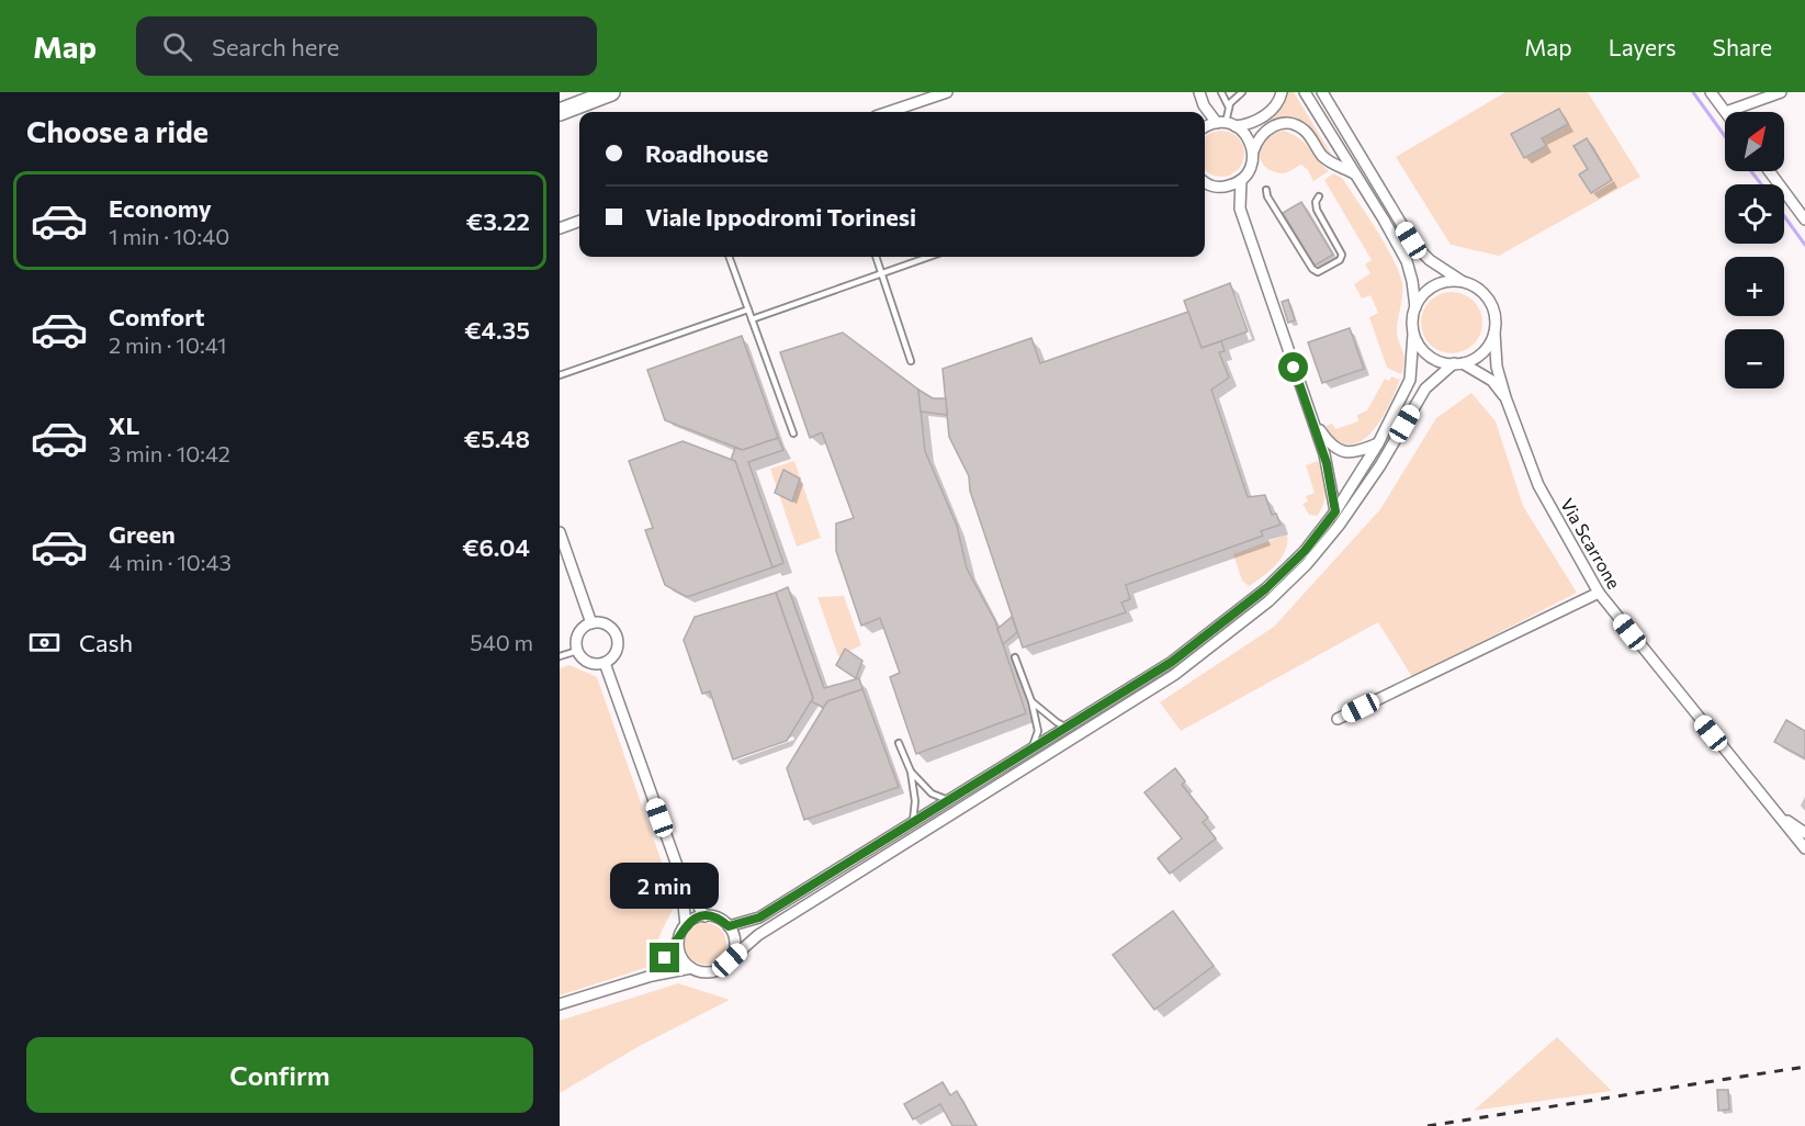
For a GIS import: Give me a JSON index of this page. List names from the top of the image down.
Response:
{
  "streets": {
    "street": ["Via Scarrone"]
  },
  "north": "top right",
  "page": {
    "header": "Map",
    "search": "Search here",
    "nav": ["Map", "Layers", "Share"],
    "heading": "Choose a ride",
    "map_buttons": ["+", "−"],
    "banner": ["Roadhouse", "Viale Ippodromi Torinesi"],
    "list": [
      {
        "name": "Economy",
        "note": "1 min · 10:40",
        "value": "€3.22"
      },
      {
        "name": "Comfort",
        "note": "2 min · 10:41",
        "value": "€4.35"
      },
      {
        "name": "XL",
        "note": "3 min · 10:42",
        "value": "€5.48"
      },
      {
        "name": "Green",
        "note": "4 min · 10:43",
        "value": "€6.04"
      }
    ],
    "pay": ["Cash", "540 m"],
    "bubble": "2 min",
    "buttons": "Confirm"
  }
}
